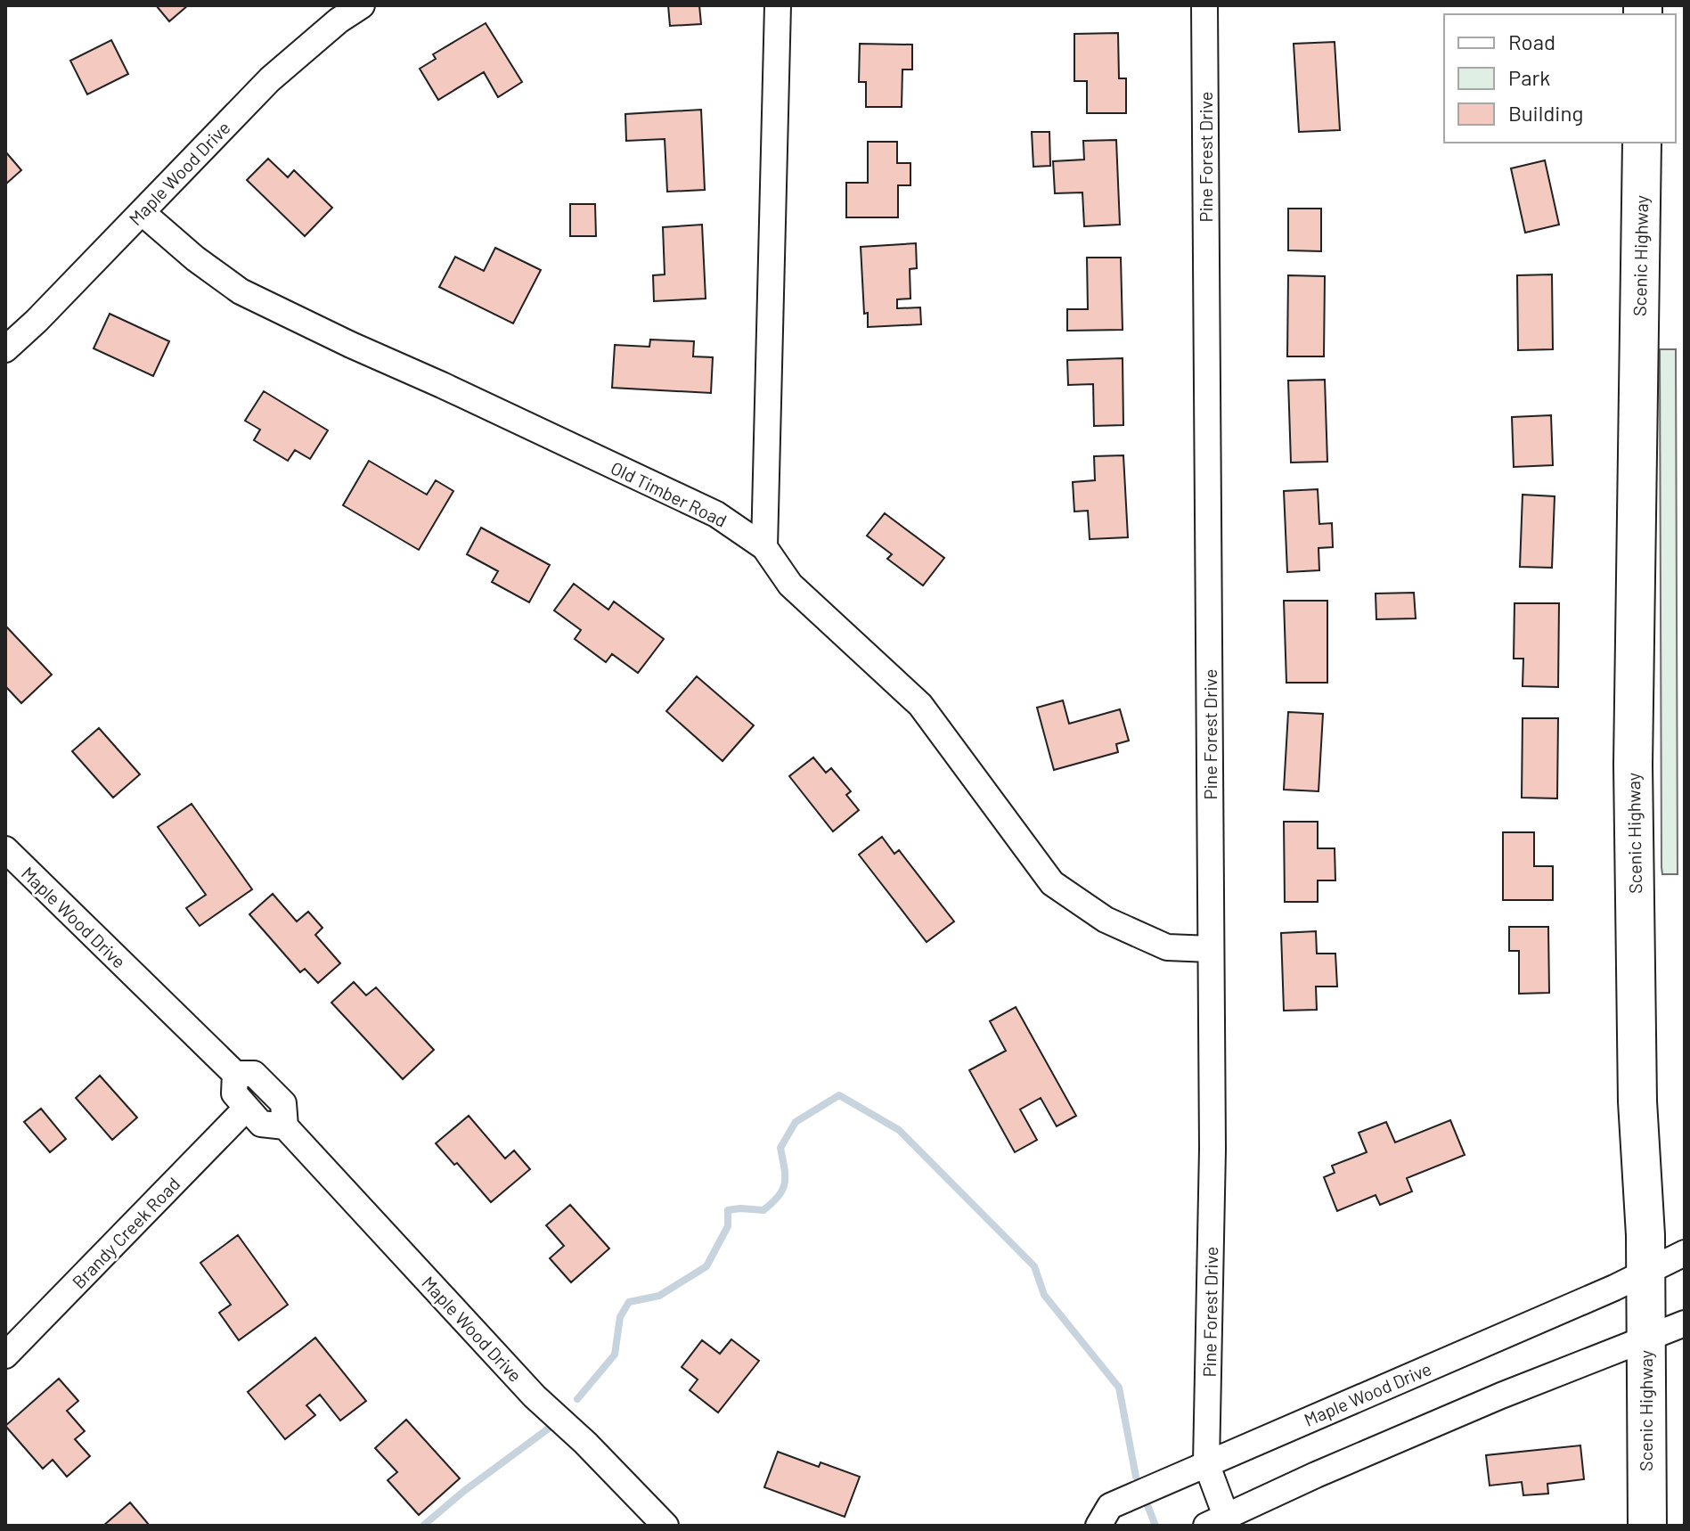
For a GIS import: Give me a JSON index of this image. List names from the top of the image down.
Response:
{
  "streets": {
    "highway": ["Scenic Highway"],
    "street": [
      "Pine Forest Drive",
      "Maple Wood Drive",
      "Old Timber Road",
      "Brandy Creek Road"
    ]
  },
  "crossings": [
    ["Pine Forest Drive", "Maple Wood Drive"],
    ["Pine Forest Drive", "Old Timber Road"],
    ["Maple Wood Drive", "Scenic Highway"],
    ["Maple Wood Drive", "Old Timber Road"],
    ["Maple Wood Drive", "Brandy Creek Road"]
  ],
  "legend": ["Road", "Park", "Building"]
}
